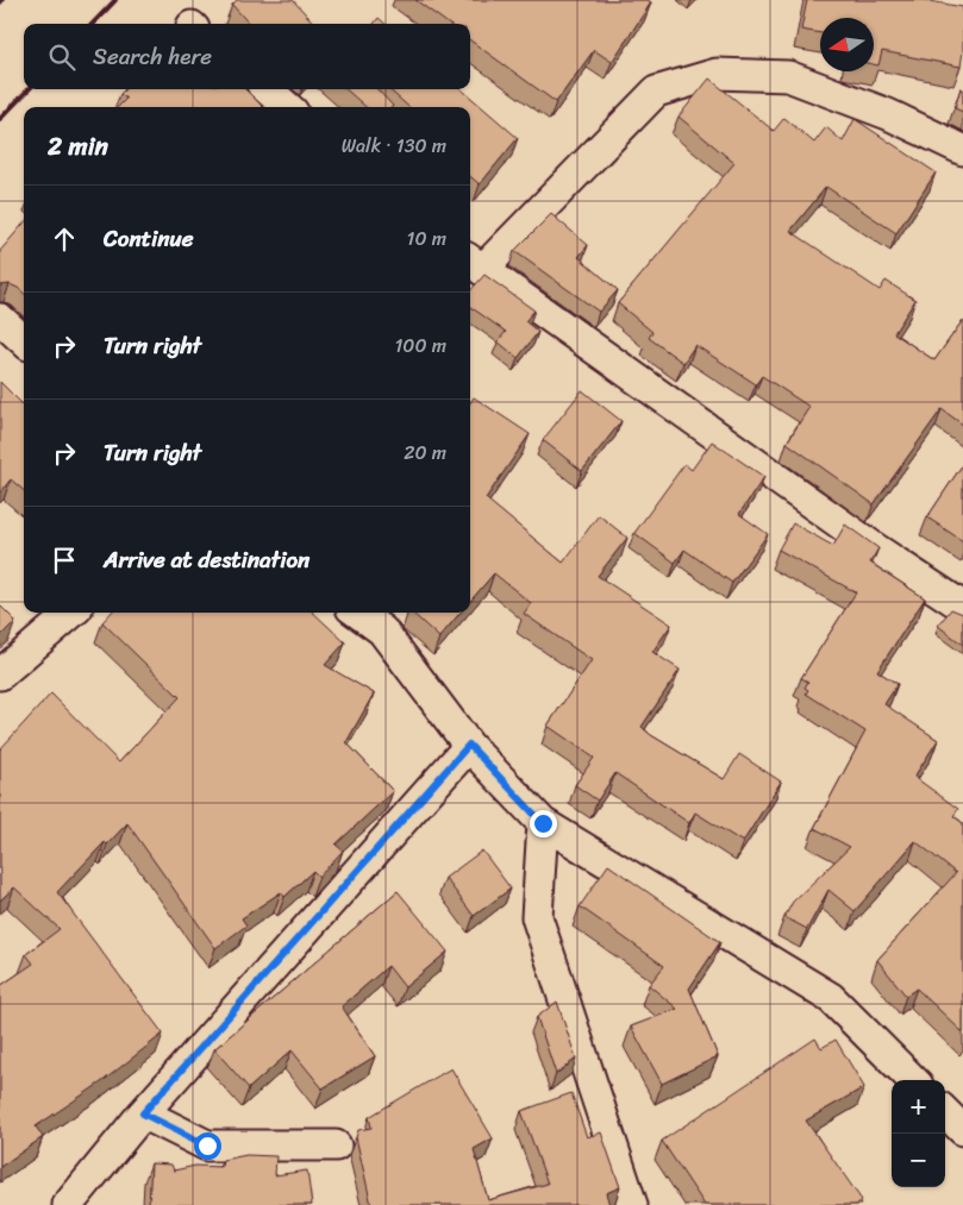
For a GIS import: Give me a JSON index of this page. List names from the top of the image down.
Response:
{
  "north": "left",
  "page": {
    "search": "Search here",
    "heading": ["2 min", "Walk · 130 m"],
    "list": [
      ["Continue", "10 m"],
      ["Turn right", "100 m"],
      ["Turn right", "20 m"],
      "Arrive at destination"
    ],
    "map_buttons": ["+", "−"]
  }
}
